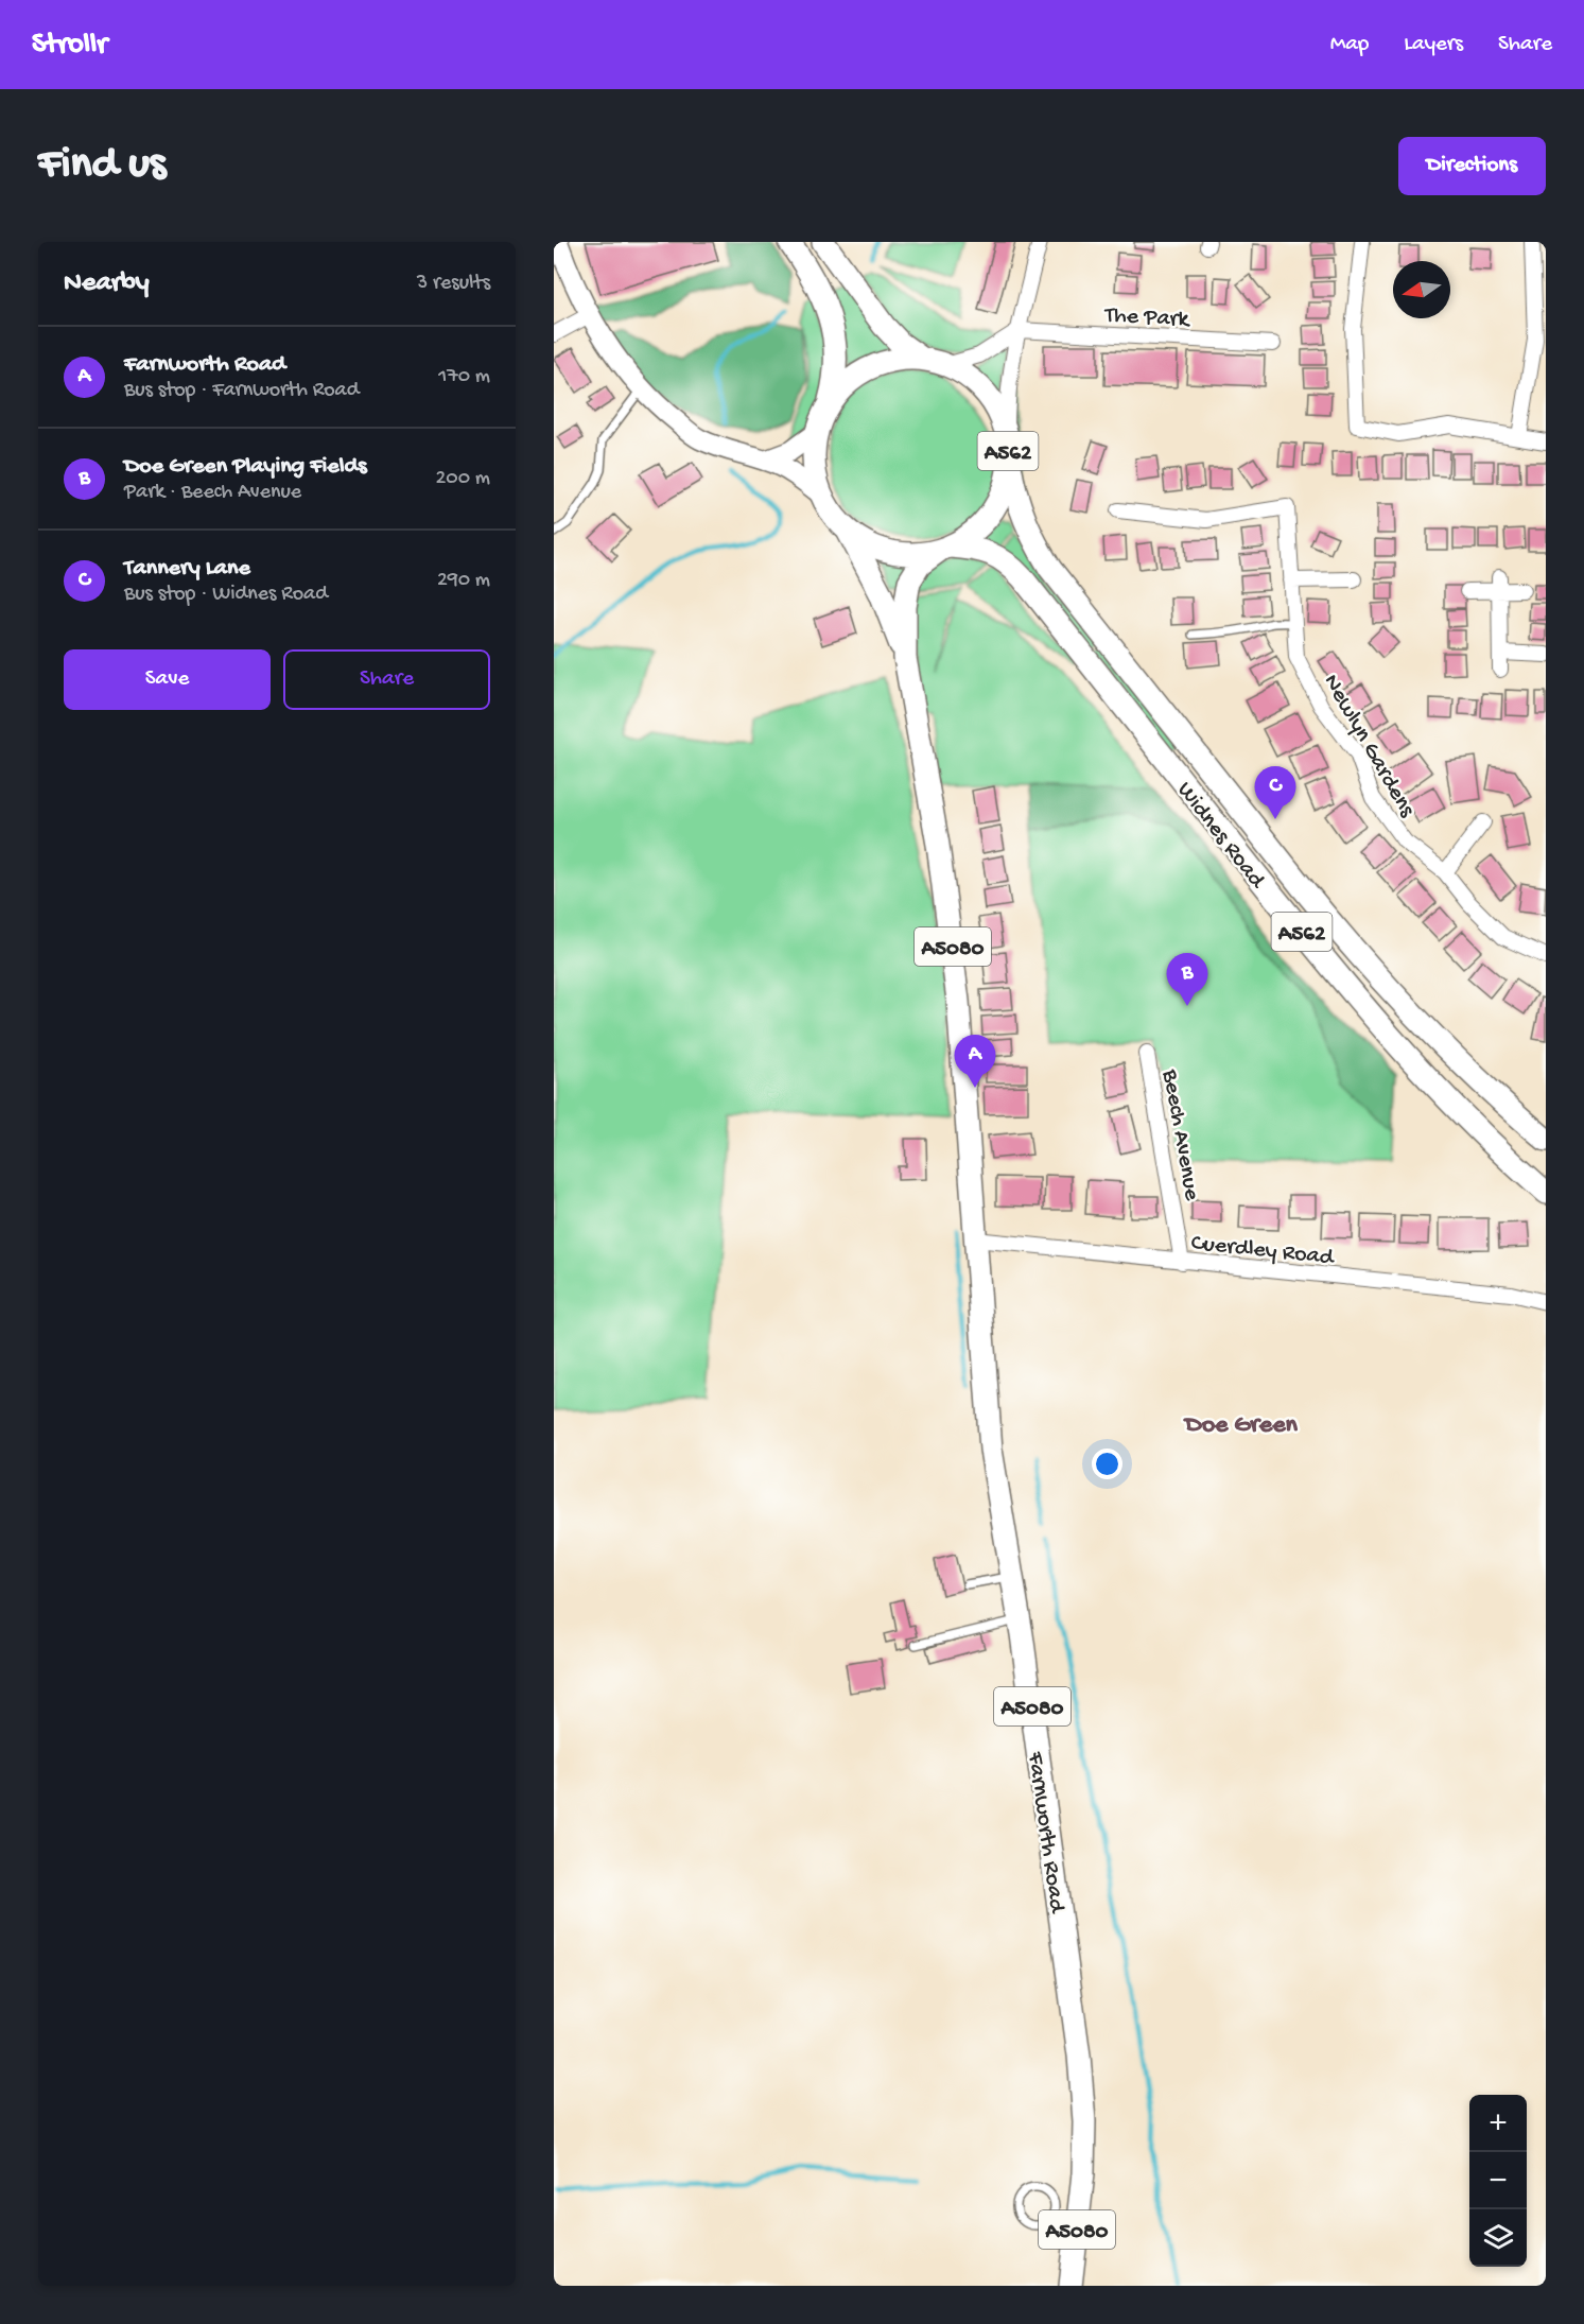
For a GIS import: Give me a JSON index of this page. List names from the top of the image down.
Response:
{
  "streets": {
    "main road": [
      "A562",
      "Widnes Road",
      "A5080",
      "Farnworth Road"
    ],
    "street": [
      "The Park",
      "Newlyn Gardens",
      "Beech Avenue",
      "Cuerdley Road"
    ]
  },
  "crossings": [
    ["A562", "Widnes Road"],
    ["A562", "Farnworth Road"],
    ["Widnes Road", "Farnworth Road"],
    ["A5080", "Farnworth Road"],
    ["Beech Avenue", "Cuerdley Road"],
    ["Cuerdley Road", "Farnworth Road"]
  ],
  "districts": ["Doe Green"],
  "north": "left",
  "page": {
    "header": "Strollr",
    "nav": ["Map", "Layers", "Share"],
    "buttons": [
      "Directions",
      ["Save", "Share"]
    ],
    "title": "Find us",
    "heading": ["Nearby", "3 results"],
    "list": [
      {
        "mark": "A",
        "name": "Farnworth Road",
        "note": "Bus stop · Farnworth Road",
        "value": "170 m"
      },
      {
        "mark": "B",
        "name": "Doe Green Playing Fields",
        "note": "Park · Beech Avenue",
        "value": "200 m"
      },
      {
        "mark": "C",
        "name": "Tannery Lane",
        "note": "Bus stop · Widnes Road",
        "value": "290 m"
      }
    ],
    "pins": ["C", "B", "A"],
    "map_buttons": ["+", "−"]
  }
}
